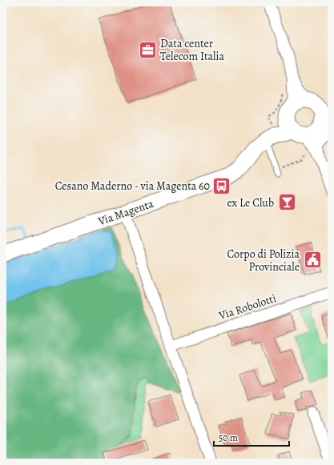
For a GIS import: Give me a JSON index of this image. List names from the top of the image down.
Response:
{
  "streets": {
    "street": ["Via Magenta", "Via Robolotti"]
  },
  "places": {
    "office": ["Data center Telecom Italia"],
    "bus stop": ["Cesano Maderno - via Magenta 60"],
    "bar": ["ex Le Club"],
    "public building": ["Corpo di Polizia Provinciale"]
  },
  "scale_bar": "50 m"
}
